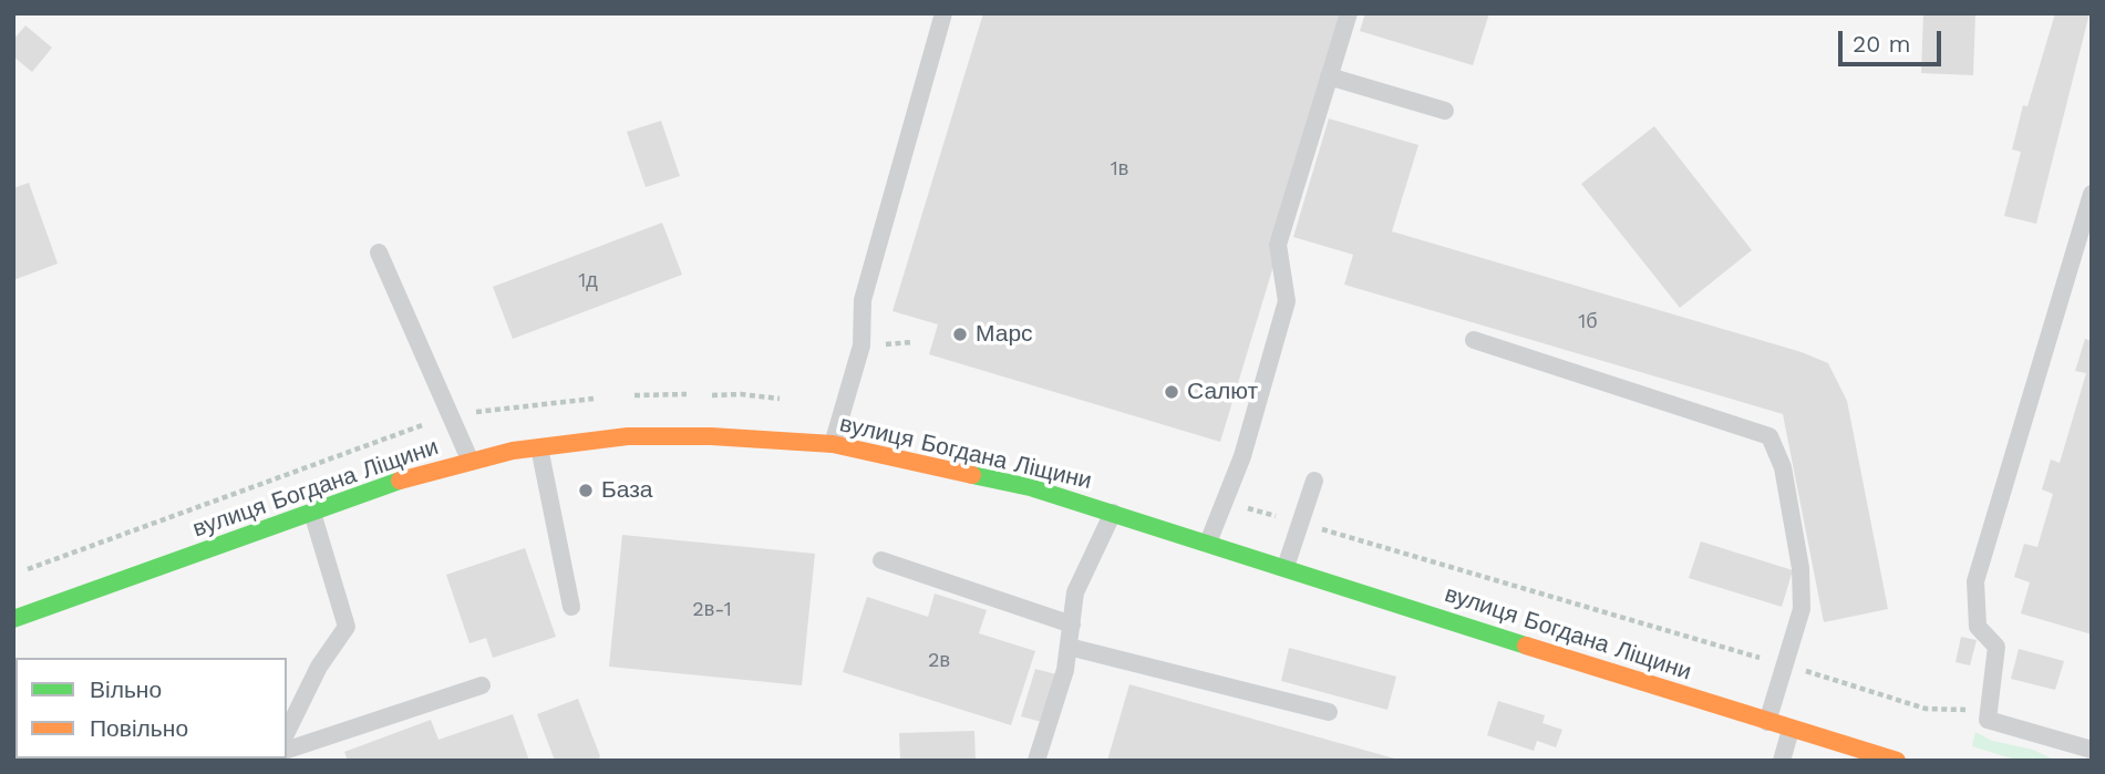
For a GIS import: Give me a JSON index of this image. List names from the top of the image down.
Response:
{
  "streets": {
    "main road": ["вулиця Богдана Ліщини"]
  },
  "places": ["Марс", "Салют", "База"],
  "house_numbers": [
    "1в",
    "1д",
    "1б",
    "2в-1",
    "2в"
  ],
  "legend": ["Вільно", "Повільно"],
  "scale_bar": "20 m"
}
